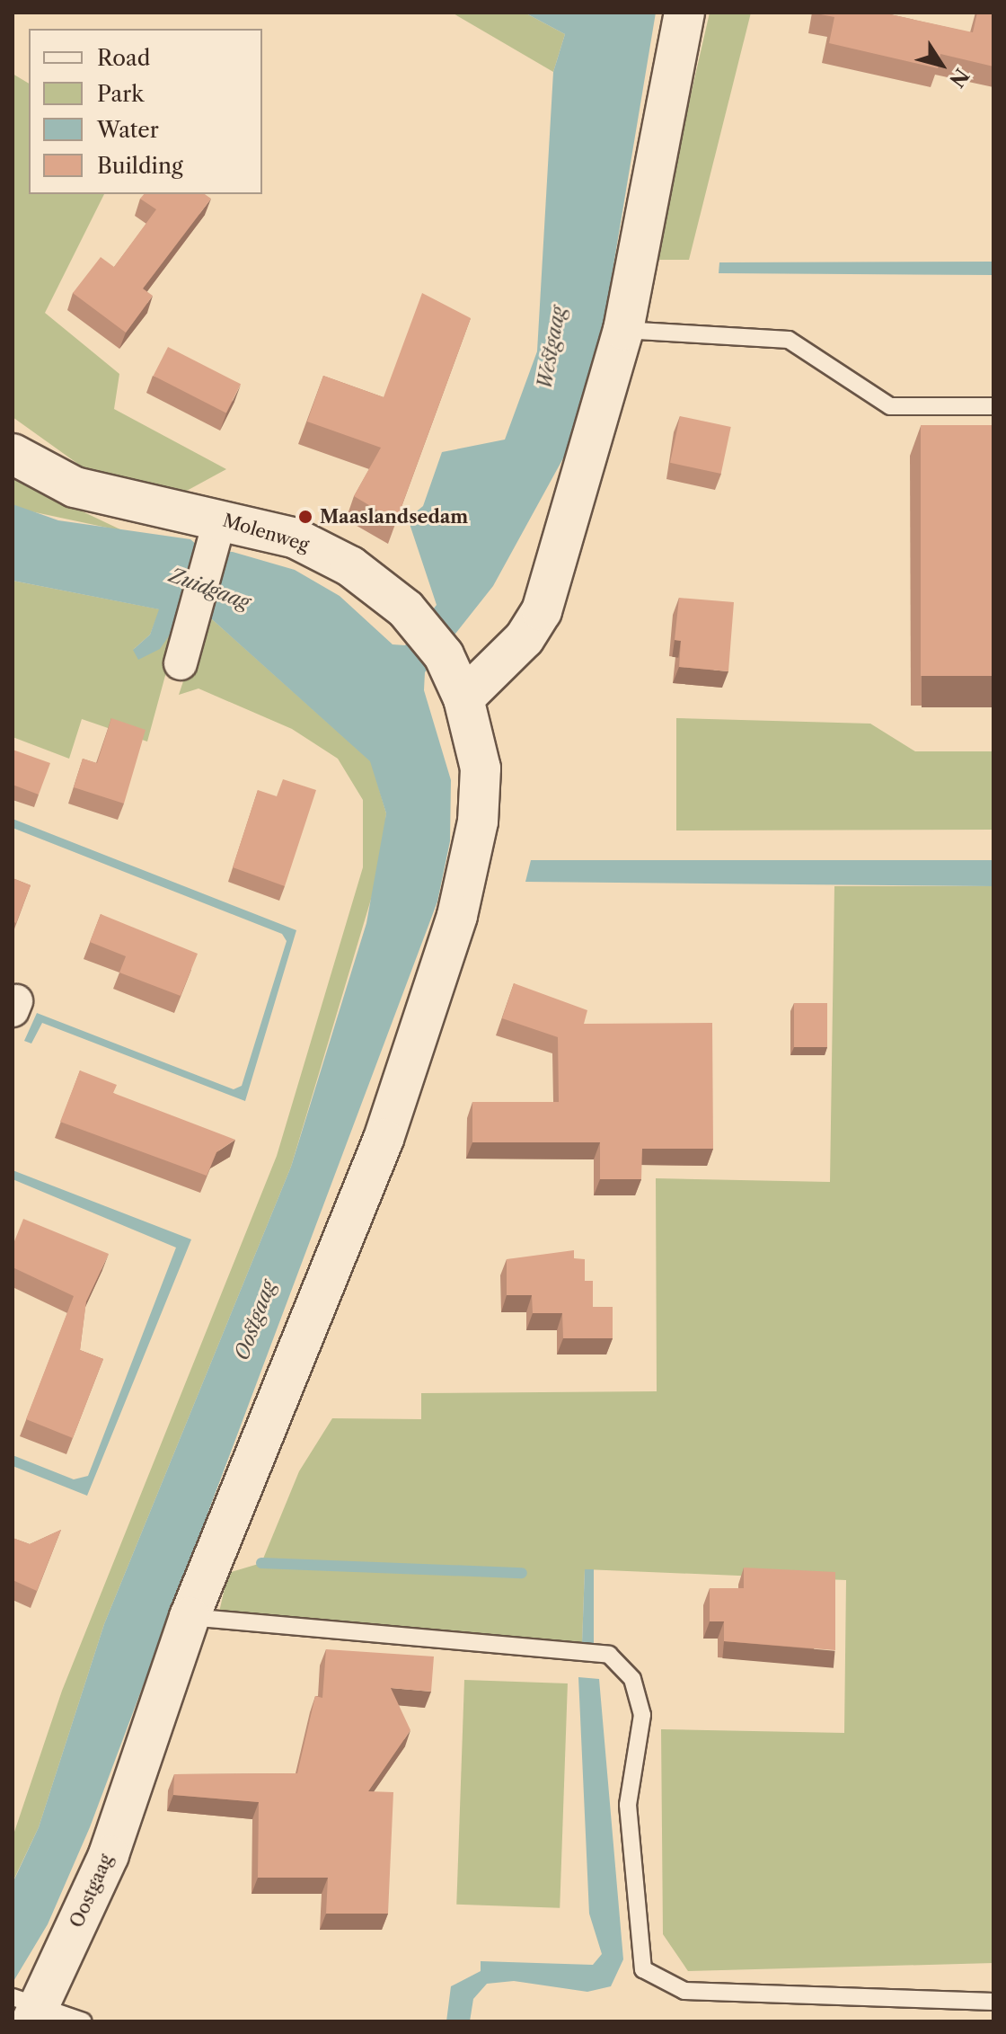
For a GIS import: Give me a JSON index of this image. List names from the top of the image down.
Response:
{
  "streets": {
    "main road": ["Molenweg", "Oostgaag"]
  },
  "crossings": [
    ["Molenweg", "Oostgaag"]
  ],
  "water": ["Westgaag", "Zuidgaag", "Oostgaag"],
  "places": ["Maaslandsedam"],
  "legend": [
    "Road",
    "Park",
    "Water",
    "Building"
  ],
  "north": "bottom right"
}
